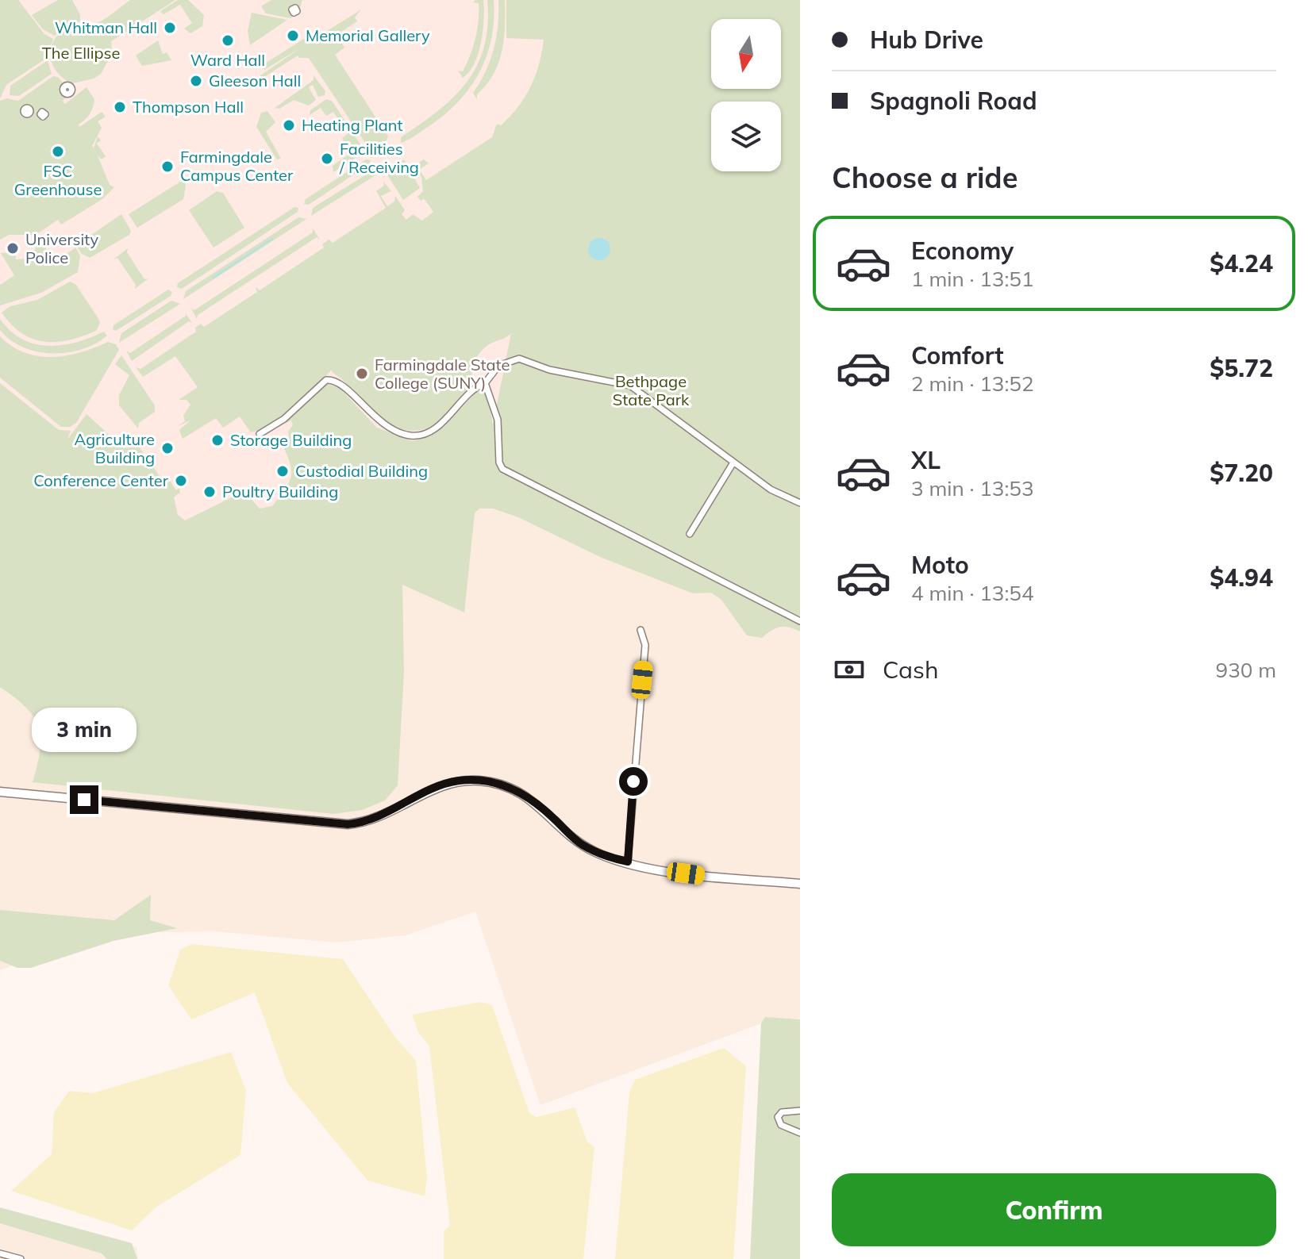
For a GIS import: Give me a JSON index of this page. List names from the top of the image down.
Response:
{
  "parks": ["The Ellipse", "Bethpage State Park"],
  "places": [
    "Whitman Hall",
    "Memorial Gallery",
    "Ward Hall",
    "Gleeson Hall",
    "Thompson Hall",
    "Heating Plant",
    "FSC Greenhouse",
    "Facilities / Receiving",
    "Farmingdale Campus Center",
    "University Police",
    "Farmingdale State College (SUNY)",
    "Storage Building",
    "Agriculture Building",
    "Custodial Building",
    "Conference Center",
    "Poultry Building"
  ],
  "north": "bottom",
  "page": {
    "banner": ["Hub Drive", "Spagnoli Road"],
    "heading": "Choose a ride",
    "list": [
      {
        "name": "Economy",
        "note": "1 min · 13:51",
        "value": "$4.24"
      },
      {
        "name": "Comfort",
        "note": "2 min · 13:52",
        "value": "$5.72"
      },
      {
        "name": "XL",
        "note": "3 min · 13:53",
        "value": "$7.20"
      },
      {
        "name": "Moto",
        "note": "4 min · 13:54",
        "value": "$4.94"
      }
    ],
    "pay": ["Cash", "930 m"],
    "bubble": "3 min",
    "buttons": "Confirm"
  }
}
